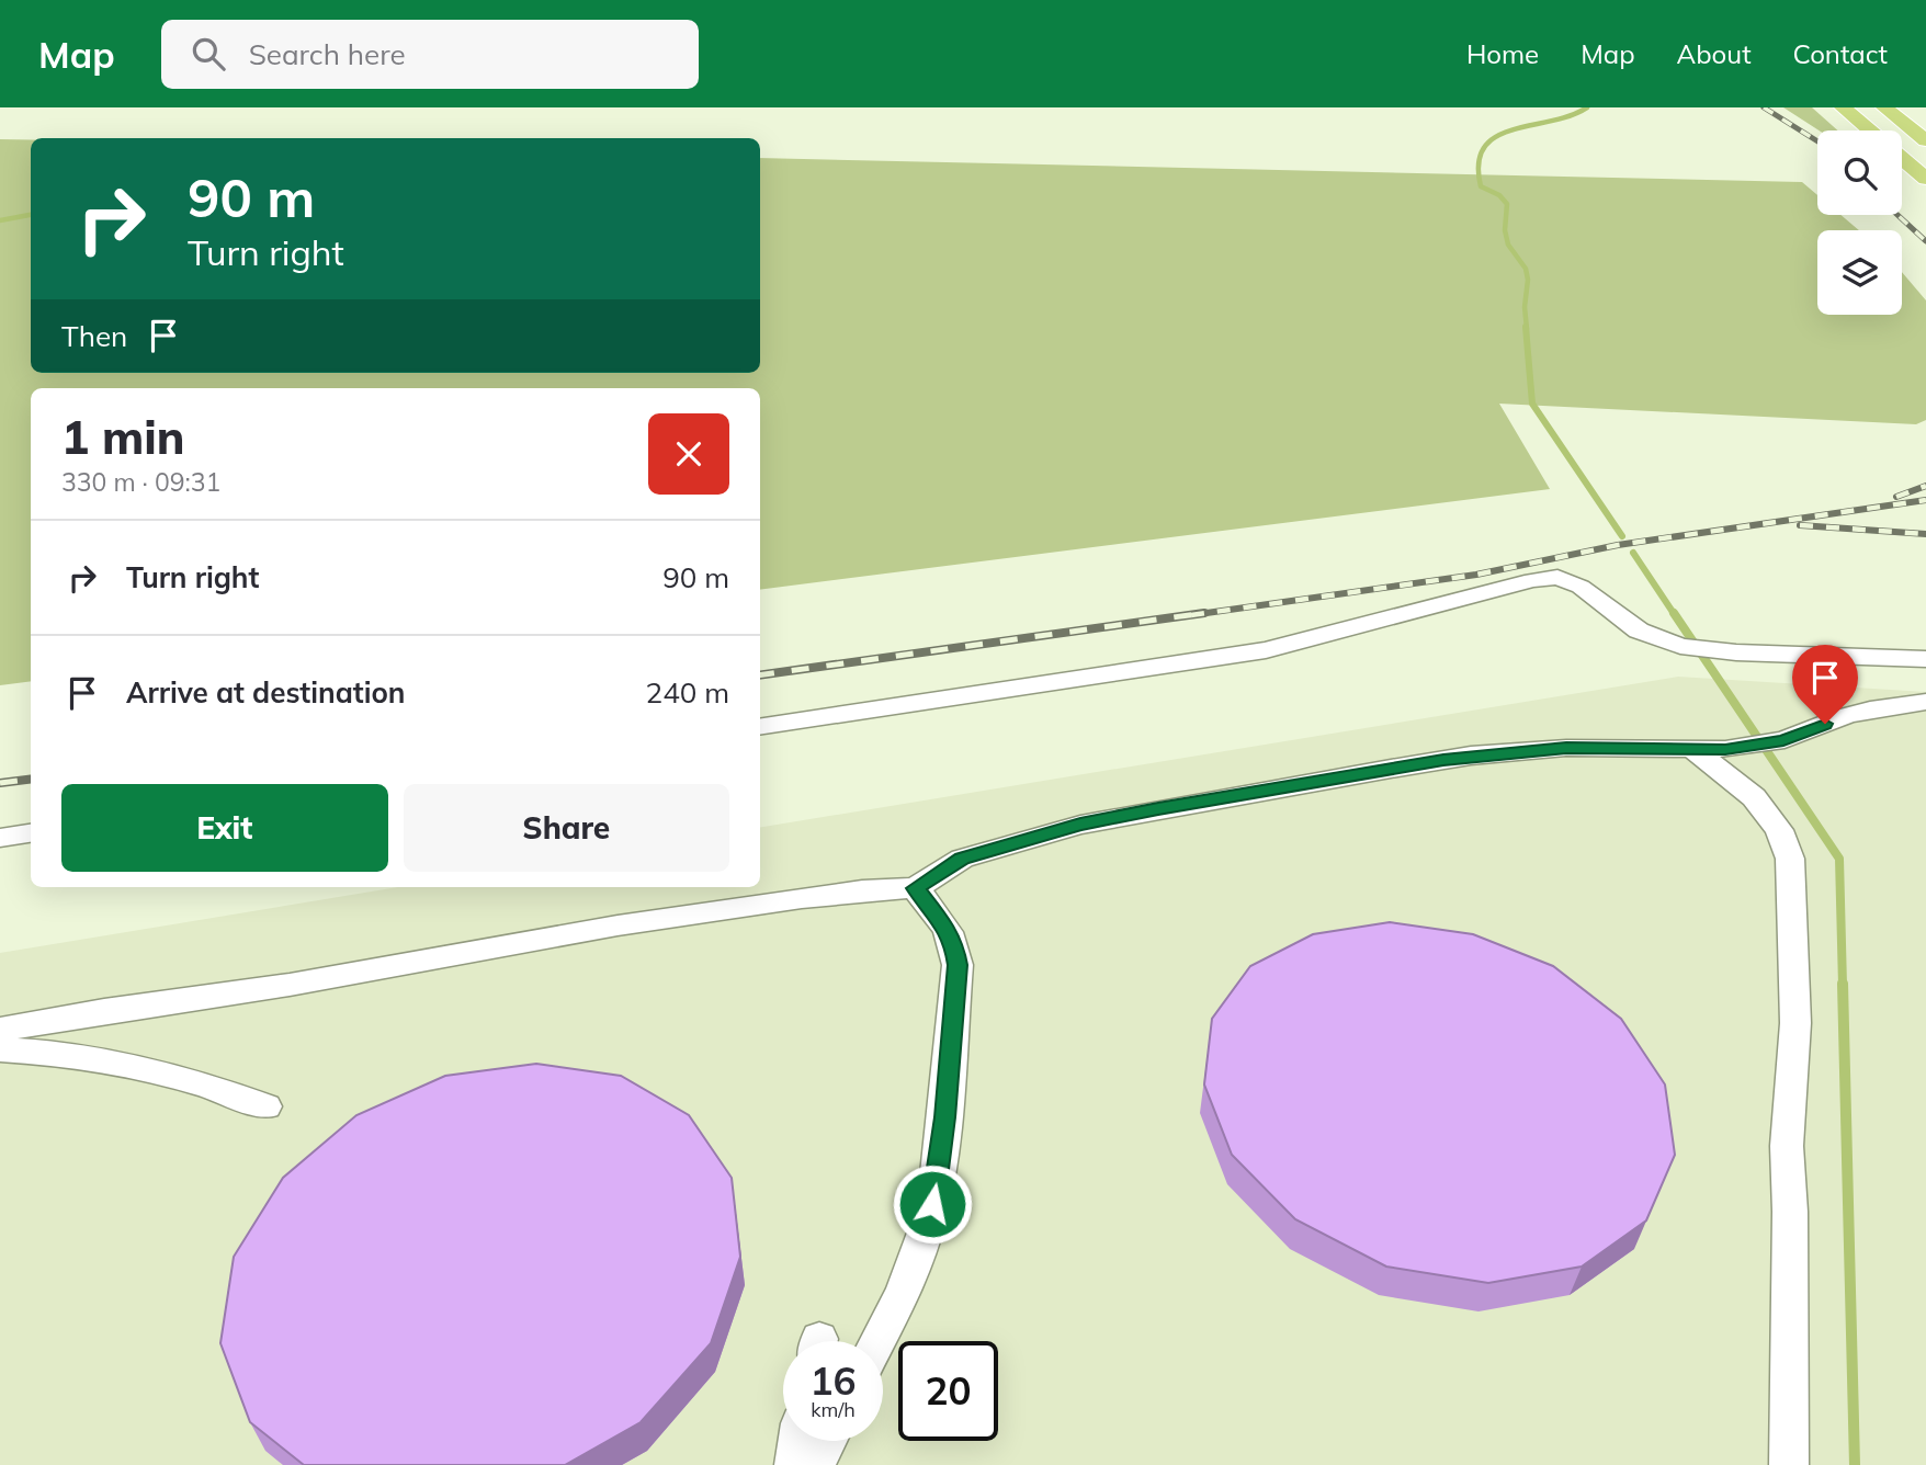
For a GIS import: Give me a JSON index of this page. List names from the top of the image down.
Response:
{
  "page": {
    "header": "Map",
    "search": "Search here",
    "nav": [
      "Home",
      "Map",
      "About",
      "Contact"
    ],
    "turn": ["90 m", "Turn right"],
    "then": "Then",
    "heading": ["1 min", "330 m · 09:31"],
    "list": [
      {
        "name": "Turn right",
        "value": "90 m"
      },
      {
        "name": "Arrive at destination",
        "value": "240 m"
      }
    ],
    "buttons": ["Exit", "Share"],
    "speed": "16 km/h",
    "limit": "20"
  }
}
